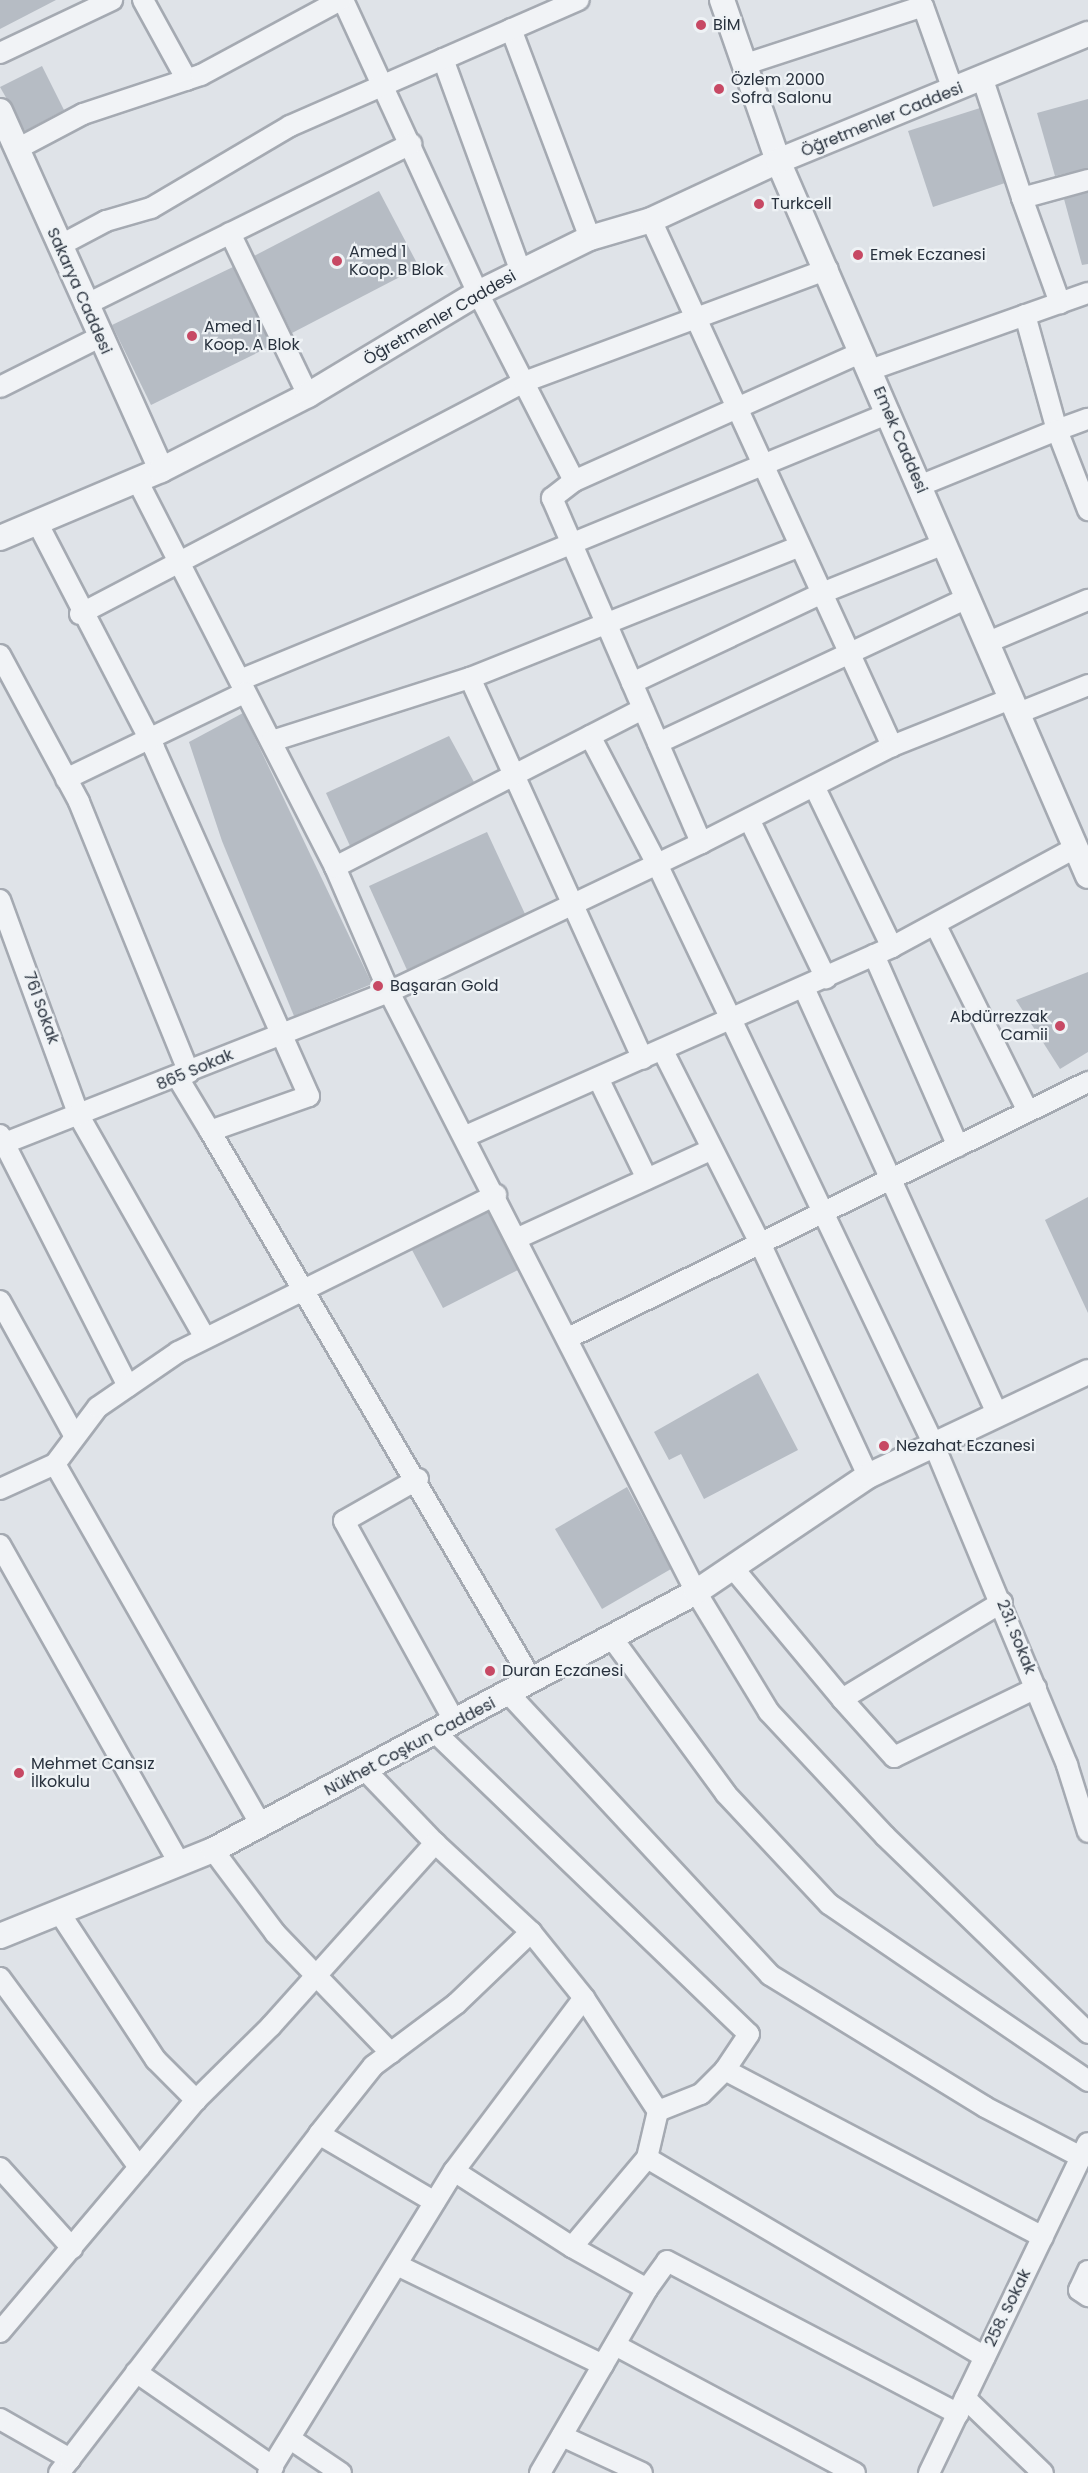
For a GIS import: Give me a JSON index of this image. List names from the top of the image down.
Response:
{
  "streets": {
    "street": [
      "Öğretmenler Caddesi",
      "Sakarya Caddesi",
      "Emek Caddesi",
      "761 Sokak",
      "865 Sokak",
      "231. Sokak",
      "Nükhet Coşkun Caddesi",
      "258. Sokak"
    ]
  },
  "crossings": [
    ["Öğretmenler Caddesi", "Sakarya Caddesi"],
    ["Öğretmenler Caddesi", "Emek Caddesi"],
    ["Emek Caddesi", "865 Sokak"],
    ["761 Sokak", "865 Sokak"],
    ["865 Sokak", "231. Sokak"],
    ["231. Sokak", "Nükhet Coşkun Caddesi"]
  ],
  "places": [
    "BİM",
    "Özlem 2000 Sofra Salonu",
    "Turkcell",
    "Emek Eczanesi",
    "Amed 1 Koop. B Blok",
    "Amed 1 Koop. A Blok",
    "Başaran Gold",
    "Abdürrezzak Camii",
    "Nezahat Eczanesi",
    "Duran Eczanesi",
    "Mehmet Cansız İlkokulu"
  ]
}
